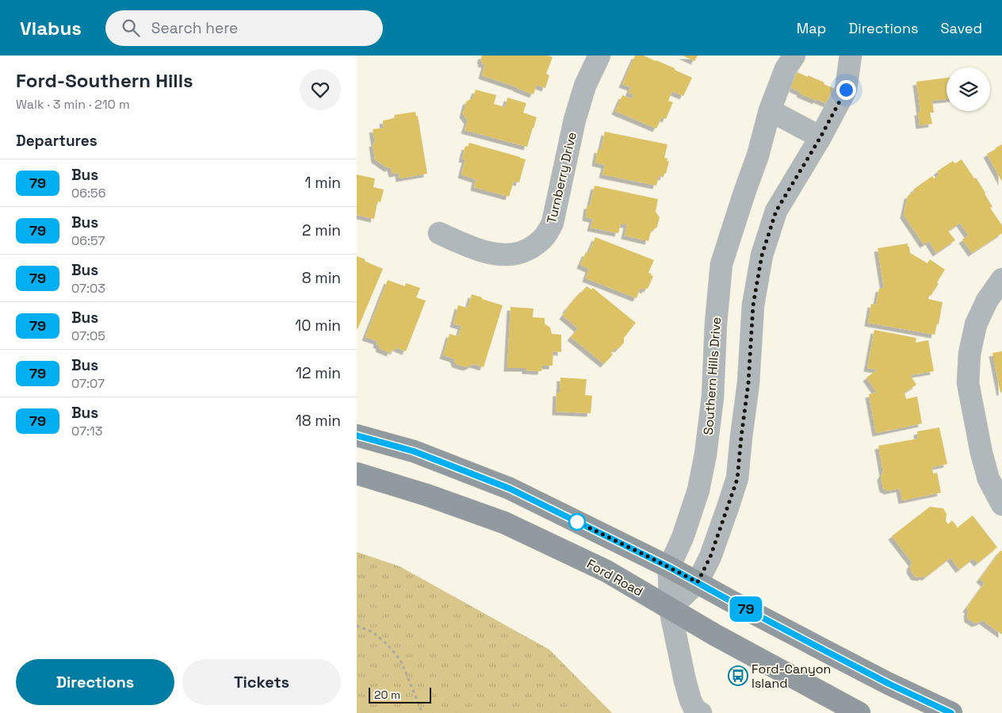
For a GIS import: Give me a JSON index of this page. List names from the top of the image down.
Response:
{
  "streets": {
    "main road": ["Ford Road"],
    "street": ["Turnberry Drive", "Southern Hills Drive"]
  },
  "crossings": [
    ["Southern Hills Drive", "Ford Road"]
  ],
  "places": {
    "bus stop": ["Ford-Canyon Island"]
  },
  "lines": ["bus line 79"],
  "scale_bar": "20 m",
  "page": {
    "header": "Viabus",
    "search": "Search here",
    "nav": ["Map", "Directions", "Saved"],
    "heading": [
      ["Ford-Southern Hills", "Walk · 3 min · 210 m"],
      "Departures"
    ],
    "on_map": "79",
    "list": [
      {
        "mark": "79",
        "name": "Bus",
        "note": "06:56",
        "value": "1 min"
      },
      {
        "mark": "79",
        "name": "Bus",
        "note": "06:57",
        "value": "2 min"
      },
      {
        "mark": "79",
        "name": "Bus",
        "note": "07:03",
        "value": "8 min"
      },
      {
        "mark": "79",
        "name": "Bus",
        "note": "07:05",
        "value": "10 min"
      },
      {
        "mark": "79",
        "name": "Bus",
        "note": "07:07",
        "value": "12 min"
      },
      {
        "mark": "79",
        "name": "Bus",
        "note": "07:13",
        "value": "18 min"
      }
    ],
    "buttons": ["Directions", "Tickets"],
    "scale": "20 m"
  }
}
